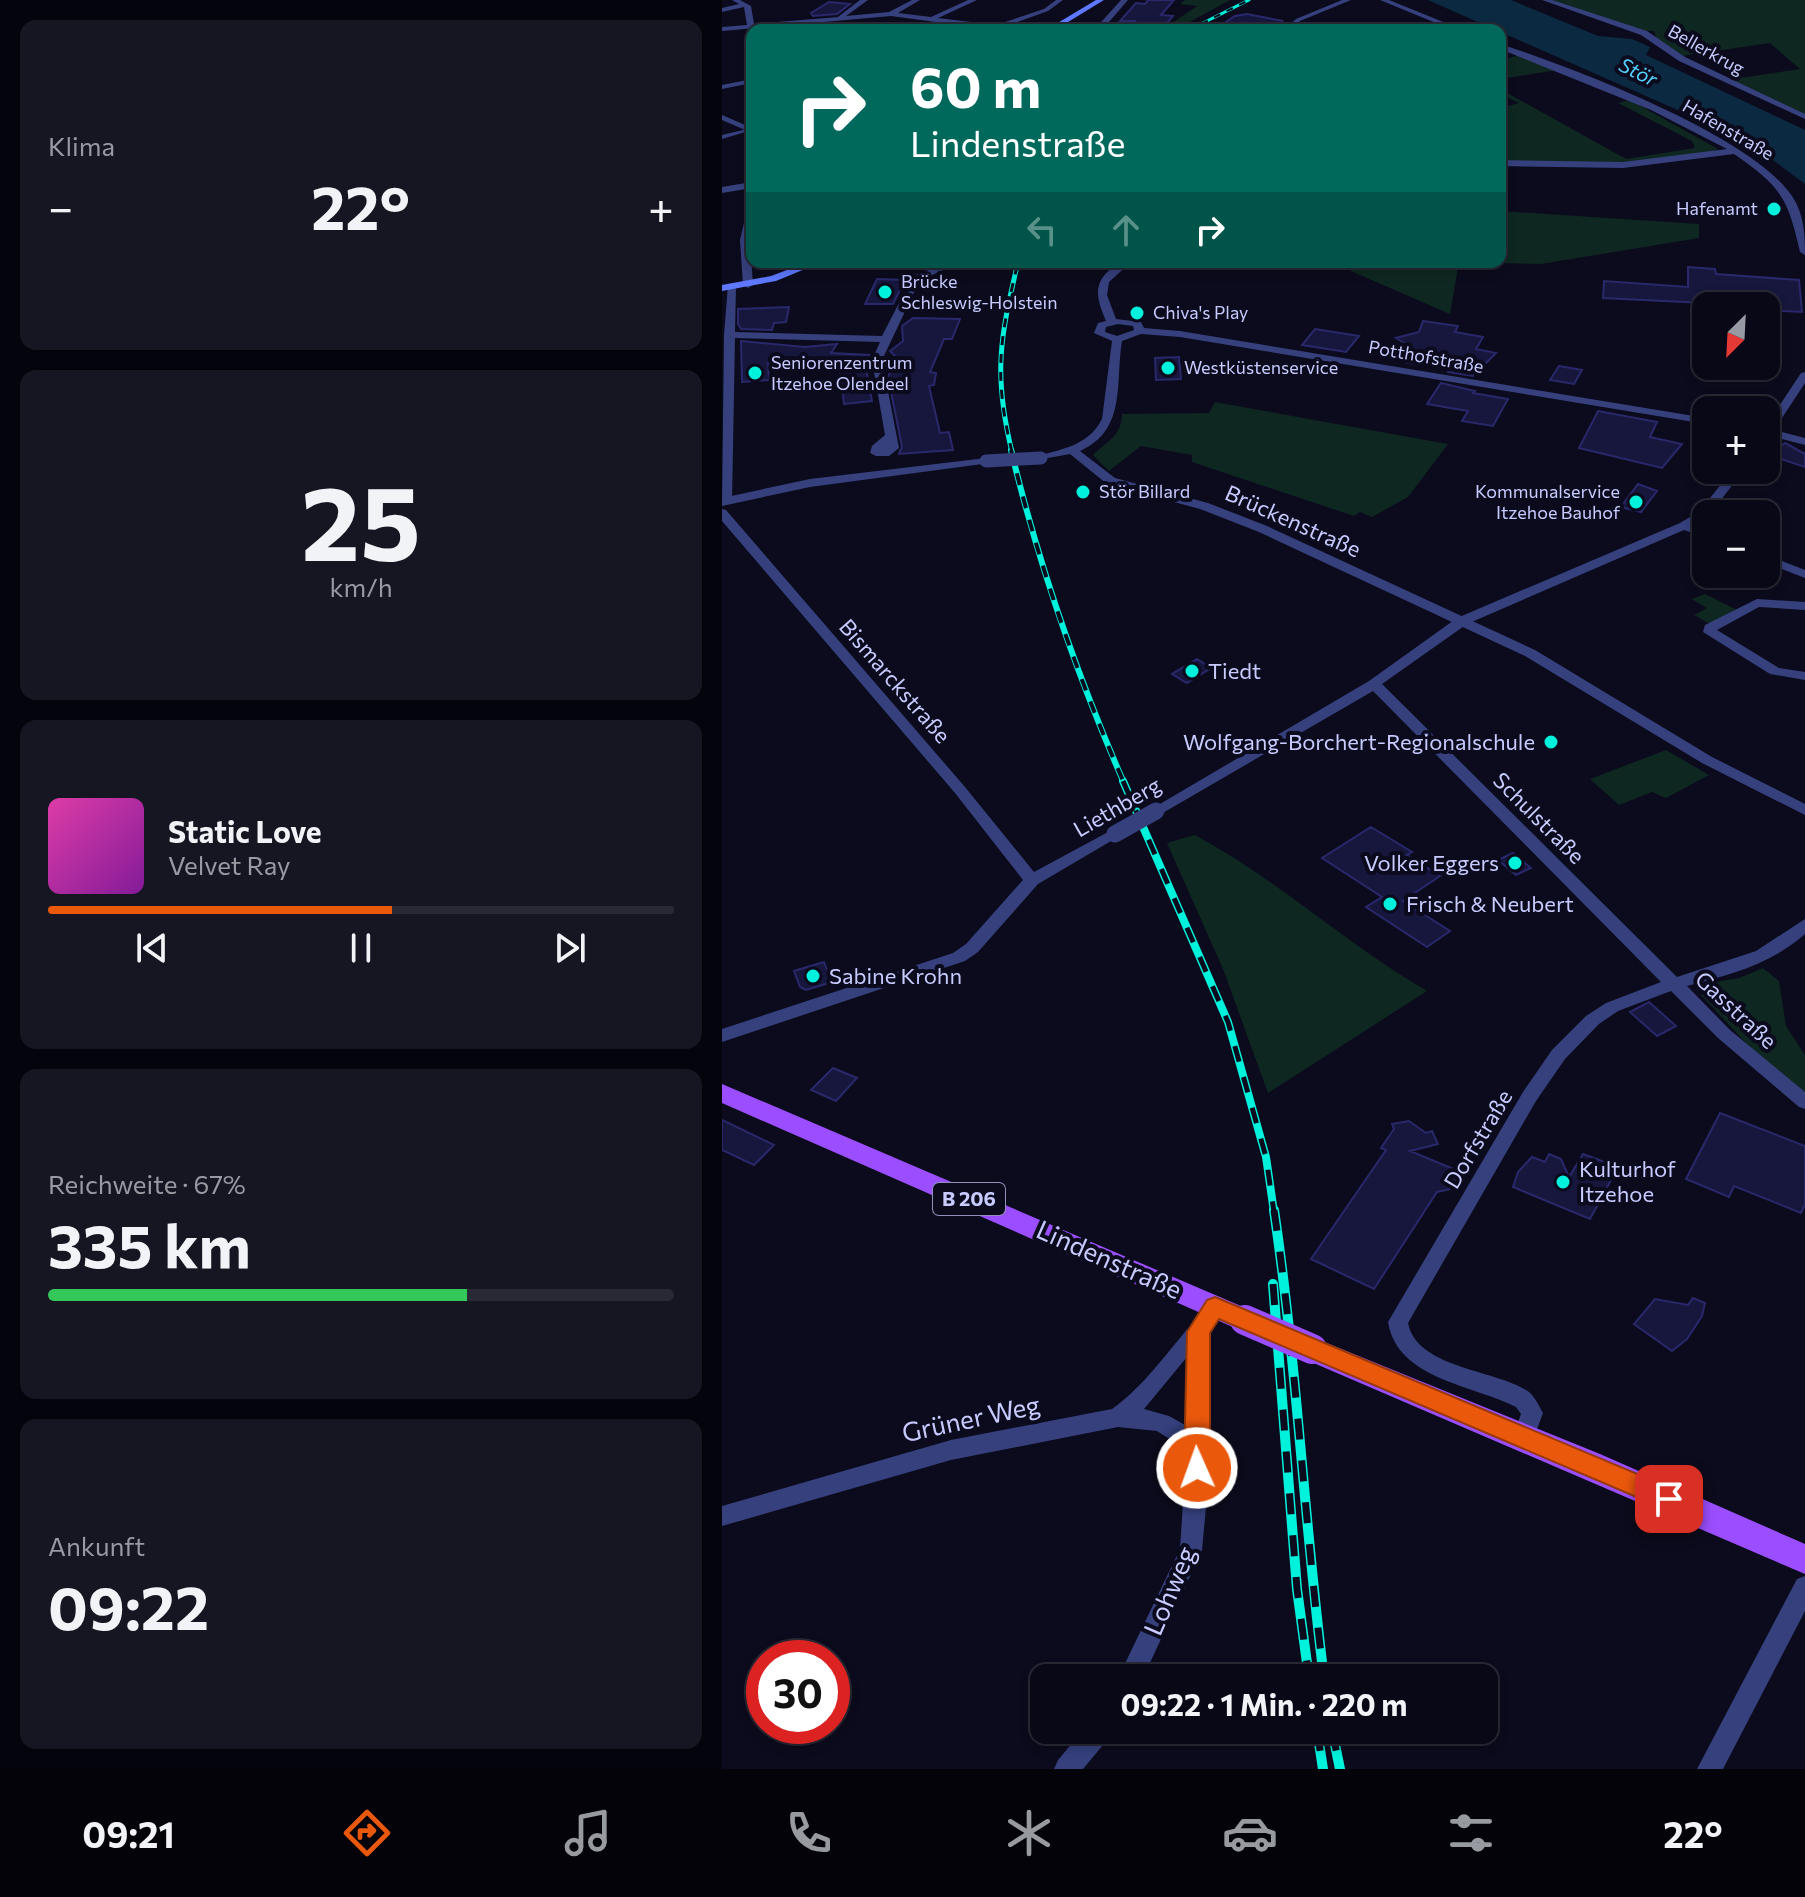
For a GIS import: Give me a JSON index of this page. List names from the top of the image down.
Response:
{
  "streets": {
    "main road": ["B 206", "Lindenstraße"],
    "street": [
      "Bellerkrug",
      "Hafenstraße",
      "Potthofstraße",
      "Brückenstraße",
      "Bismarckstraße",
      "Liethberg",
      "Schulstraße",
      "Gasstraße",
      "Dorfstraße",
      "Grüner Weg",
      "Lohweg"
    ]
  },
  "crossings": [
    ["Brückenstraße", "Liethberg"],
    ["Bismarckstraße", "Liethberg"],
    ["Liethberg", "Schulstraße"],
    ["Schulstraße", "Gasstraße"],
    ["Schulstraße", "Dorfstraße"],
    ["Gasstraße", "Dorfstraße"],
    ["Dorfstraße", "Lindenstraße"],
    ["Grüner Weg", "Lohweg"]
  ],
  "water": ["Stör"],
  "places": [
    "Hafenamt",
    "Brücke Schleswig-Holstein",
    "Chiva's Play",
    "Westküstenservice",
    "Seniorenzentrum Itzehoe Olendeel",
    "Stör Billard",
    "Kommunalservice Itzehoe Bauhof",
    "Tiedt",
    "Wolfgang-Borchert-Regionalschule",
    "Volker Eggers",
    "Frisch & Neubert",
    "Sabine Krohn",
    "Kulturhof Itzehoe"
  ],
  "north": "bottom left",
  "page": {
    "tile": [
      "Klima",
      ["25", "km/h"],
      ["Reichweite · 67%", "335 km"],
      ["Ankunft", "09:22"]
    ],
    "turn": ["60 m", "Lindenstraße"],
    "heat": ["−", "22°", "+"],
    "map_buttons": ["+", "−"],
    "song": ["Static Love", "Velvet Ray"],
    "limit": "30",
    "trip": "09:22 · 1 Min. · 220 m",
    "tabs": ["09:21", "22°"]
  }
}
